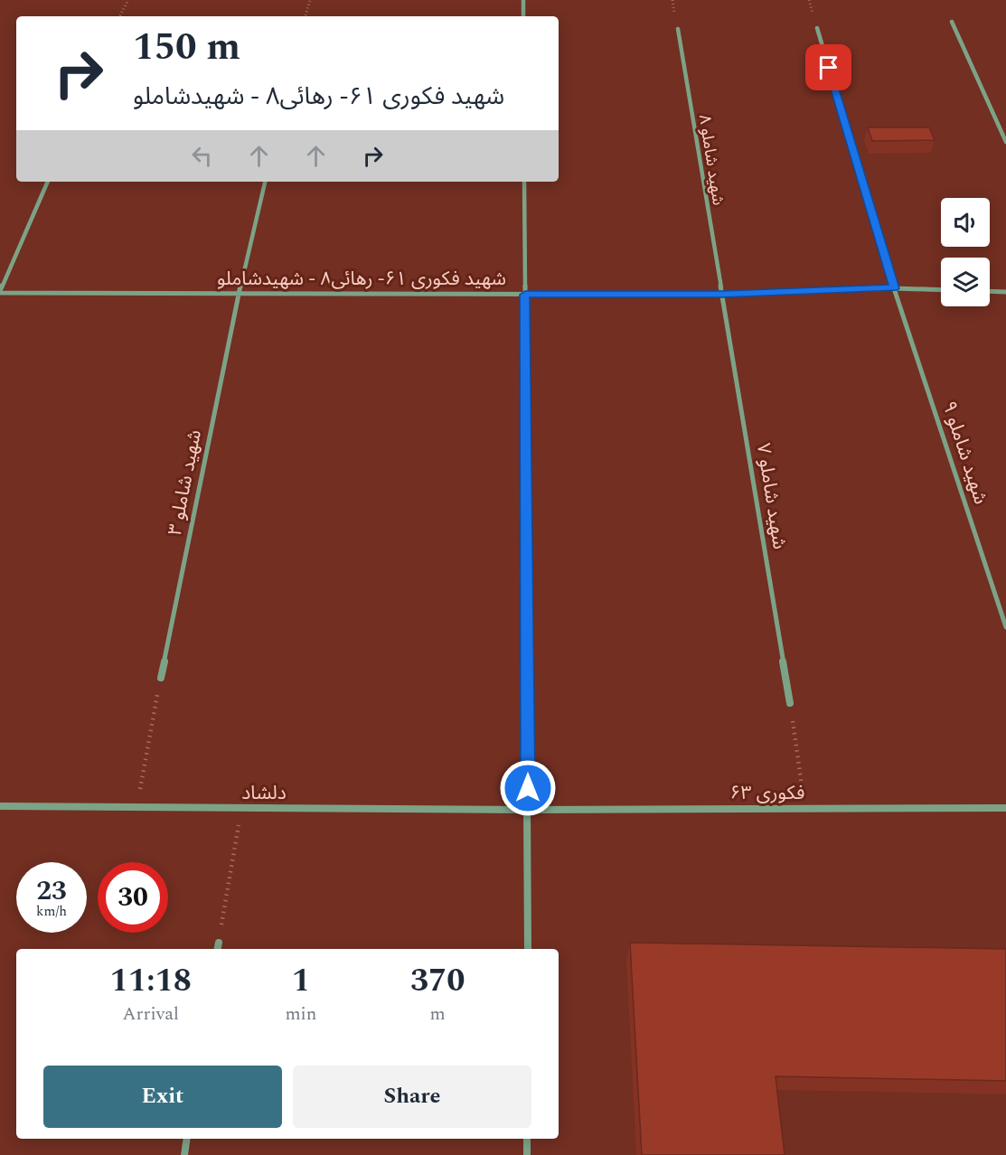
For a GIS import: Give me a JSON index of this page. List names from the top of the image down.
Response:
{
  "streets": {
    "street": [
      "شهید شاملو ۸",
      "شهید فکوری ۶۱- رهائی۸ - شهیدشاملو",
      "شهید شاملو ۹",
      "شهید شاملو ۳",
      "شهید شاملو ۷",
      "دلشاد",
      "فکوری ۶۳"
    ]
  },
  "crossings": [
    ["شهید شاملو ۸", "شهید فکوری ۶۱- رهائی۸ - شهیدشاملو"],
    ["شهید شاملو ۸", "شهید شاملو ۷"],
    ["شهید فکوری ۶۱- رهائی۸ - شهیدشاملو", "شهید شاملو ۹"],
    ["شهید فکوری ۶۱- رهائی۸ - شهیدشاملو", "شهید شاملو ۳"],
    ["شهید فکوری ۶۱- رهائی۸ - شهیدشاملو", "شهید شاملو ۷"],
    ["دلشاد", "فکوری ۶۳"]
  ],
  "page": {
    "turn": ["150 m", "شهید فکوری ۶۱- رهائی۸ - شهیدشاملو"],
    "speed": "23 km/h",
    "limit": "30",
    "eta": [
      "11:18",
      "Arrival",
      "1",
      "min",
      "370",
      "m"
    ],
    "buttons": ["Exit", "Share"]
  }
}
